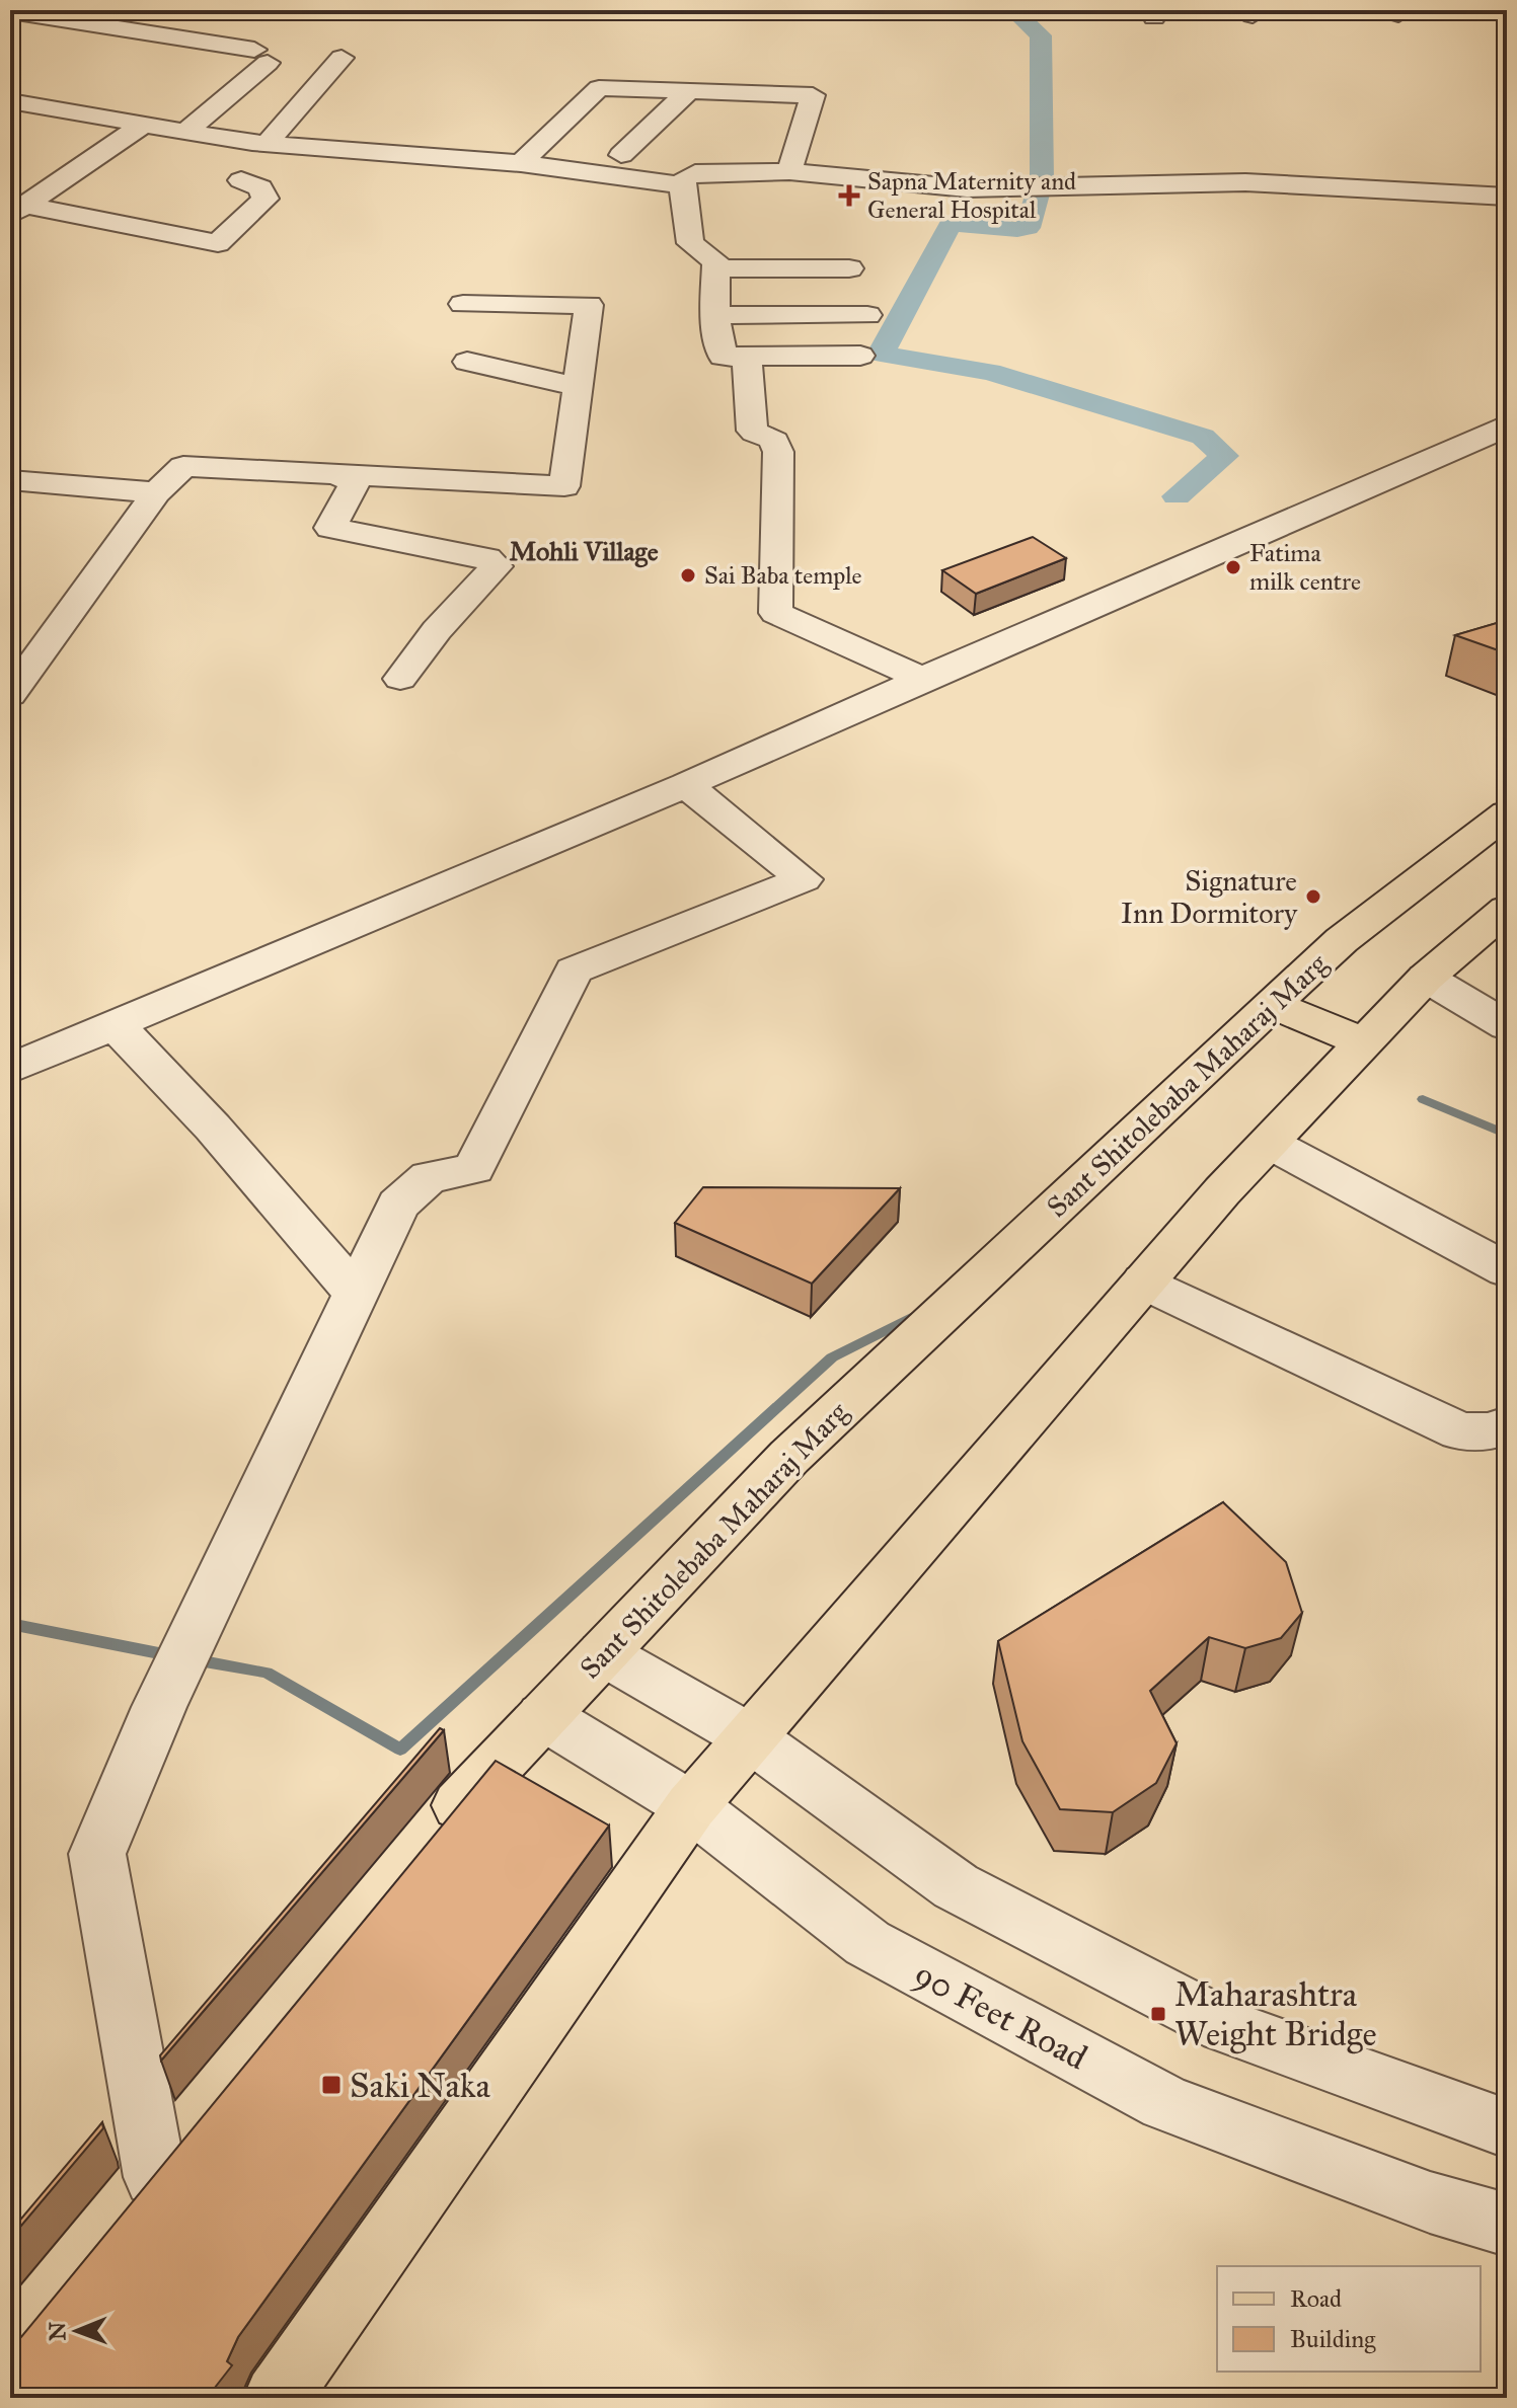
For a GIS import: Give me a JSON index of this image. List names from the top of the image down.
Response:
{
  "streets": {
    "main road": ["Sant Shitolebaba Maharaj Marg"],
    "street": ["90 Feet Road"]
  },
  "crossings": [
    ["Sant Shitolebaba Maharaj Marg", "90 Feet Road"]
  ],
  "districts": ["Mohli Village"],
  "places": {
    "health": ["Sapna Maternity and General Hospital"],
    "other": ["Fatima milk centre", "Sai Baba temple", "Signature Inn Dormitory"],
    "transit": ["Maharashtra Weight Bridge", "Saki Naka"]
  },
  "legend": ["Road", "Building"],
  "north": "left"
}
